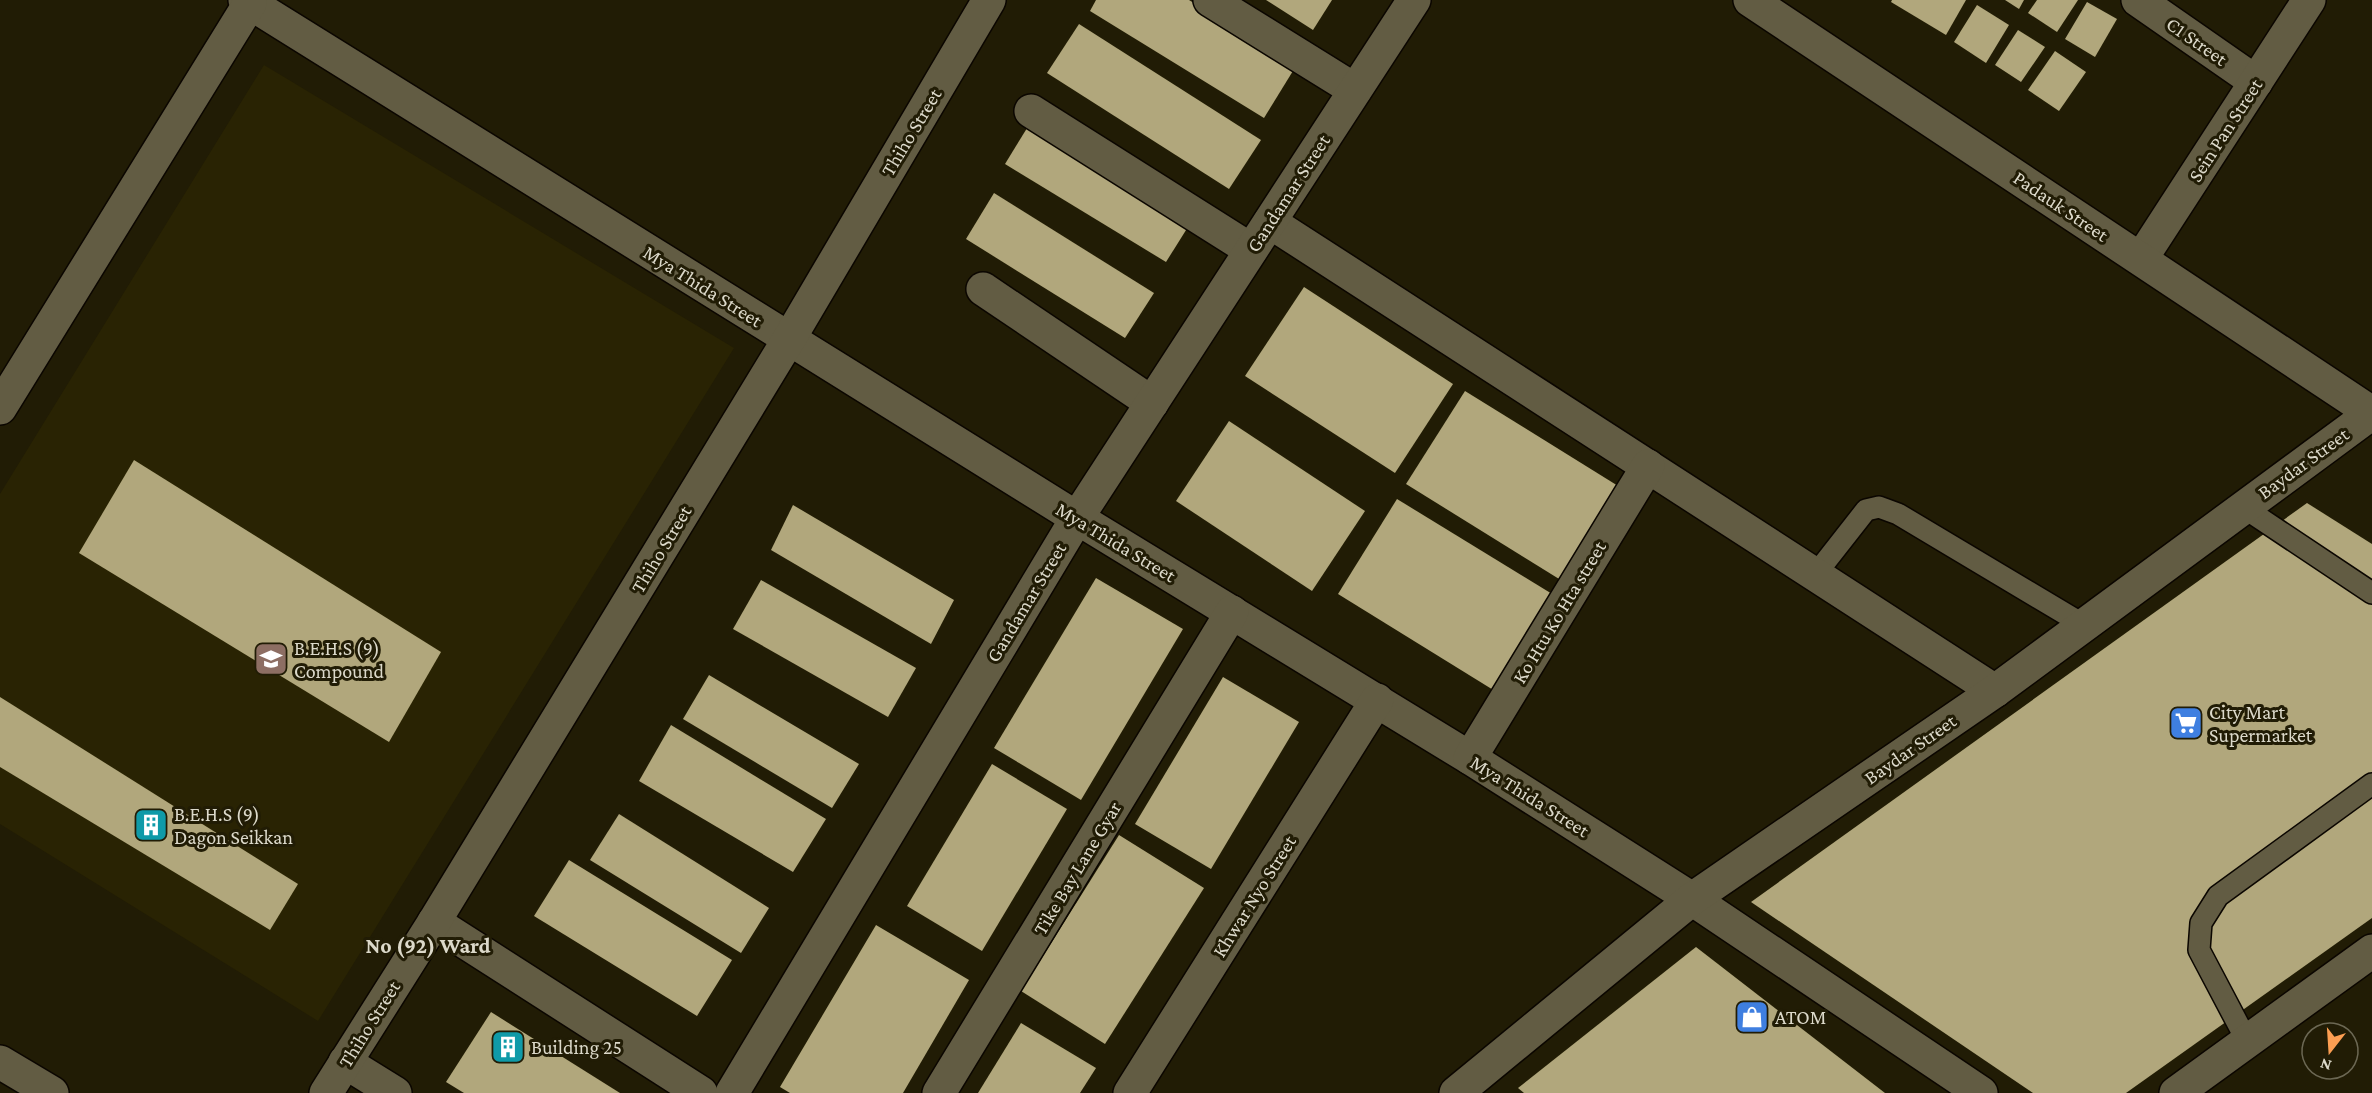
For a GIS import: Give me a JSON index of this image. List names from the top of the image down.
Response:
{
  "streets": {
    "street": [
      "C1 Street",
      "Sein Pan Street",
      "Thiho Street",
      "Gandamar Street",
      "Padauk Street",
      "Mya Thida Street",
      "Baydar Street",
      "Ko Htu Ko Hta street",
      "Tike Bay Lane Gyar",
      "Khwar Nyo Street"
    ]
  },
  "crossings": [
    ["C1 Street", "Sein Pan Street"],
    ["Sein Pan Street", "Padauk Street"],
    ["Thiho Street", "Mya Thida Street"],
    ["Gandamar Street", "Mya Thida Street"],
    ["Padauk Street", "Baydar Street"],
    ["Mya Thida Street", "Baydar Street"],
    ["Mya Thida Street", "Ko Htu Ko Hta street"],
    ["Mya Thida Street", "Tike Bay Lane Gyar"],
    ["Mya Thida Street", "Khwar Nyo Street"]
  ],
  "districts": ["No (92) Ward"],
  "places": {
    "school or university": ["B.E.H.S (9) Compound"],
    "supermarket": ["City Mart Supermarket"],
    "building": ["B.E.H.S (9) Dagon Seikkan", "Building 25"],
    "shop": ["ATOM"]
  },
  "north": "bottom"
}
